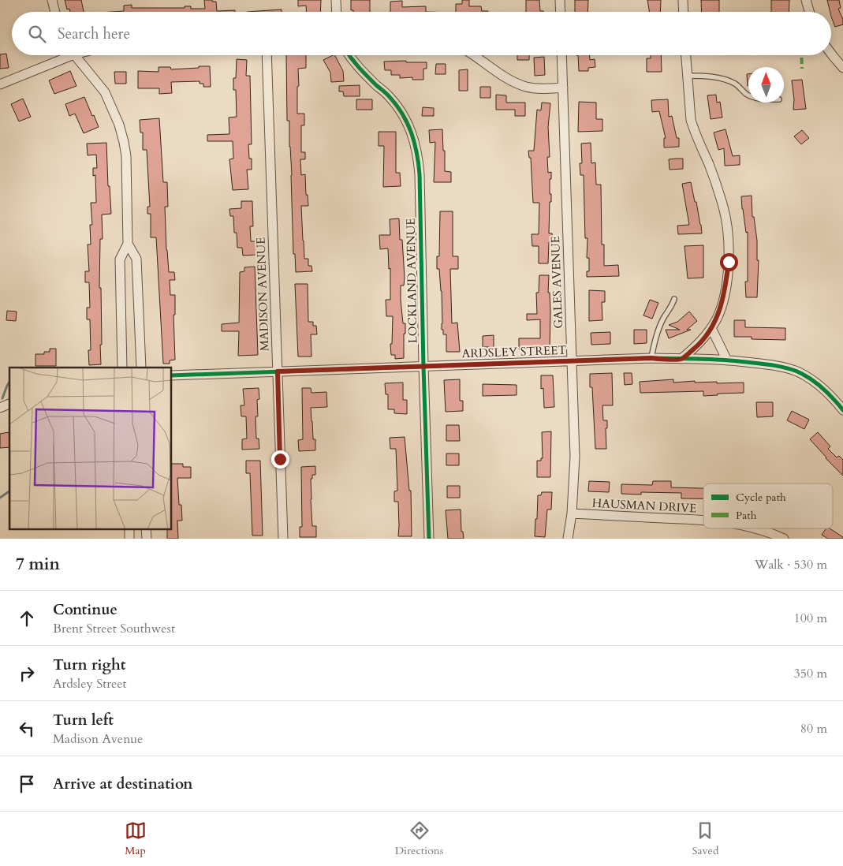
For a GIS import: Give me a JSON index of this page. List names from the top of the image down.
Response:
{
  "streets": {
    "street": [
      "LOCKLAND AVENUE",
      "GALES AVENUE",
      "MADISON AVENUE",
      "ARDSLEY STREET",
      "HAUSMAN DRIVE"
    ]
  },
  "crossings": [
    ["LOCKLAND AVENUE", "ARDSLEY STREET"],
    ["GALES AVENUE", "ARDSLEY STREET"],
    ["GALES AVENUE", "HAUSMAN DRIVE"],
    ["MADISON AVENUE", "ARDSLEY STREET"]
  ],
  "legend": ["Cycle path", "Path"],
  "north": "top",
  "page": {
    "search": "Search here",
    "heading": ["7 min", "Walk · 530 m"],
    "list": [
      ["Continue", "Brent Street Southwest", "100 m"],
      ["Turn right", "Ardsley Street", "350 m"],
      ["Turn left", "Madison Avenue", "80 m"],
      "Arrive at destination"
    ],
    "nav": ["Map", "Directions", "Saved"]
  }
}
